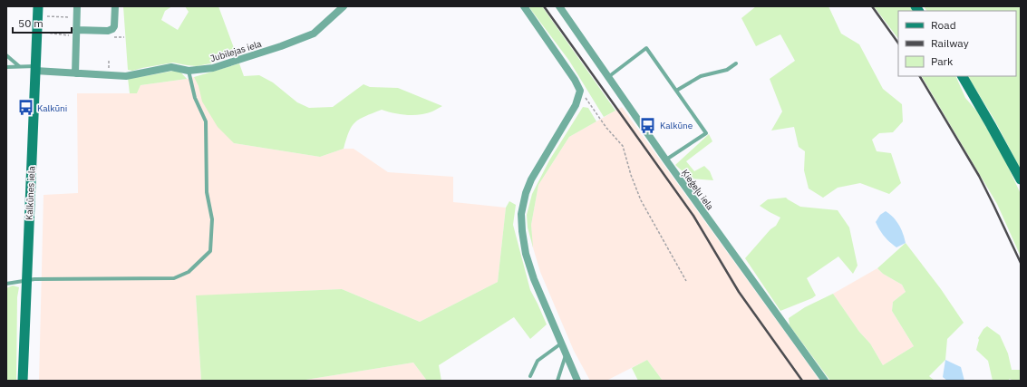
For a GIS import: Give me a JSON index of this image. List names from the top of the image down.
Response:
{
  "streets": {
    "main road": ["Kalkūnes iela"],
    "street": ["Jubilejas iela", "Ķieģeļu iela"]
  },
  "crossings": [
    ["Jubilejas iela", "Kalkūnes iela"]
  ],
  "places": {
    "bus stop": ["Kalkūni", "Kalkūne"]
  },
  "legend": ["Road", "Railway", "Park"],
  "scale_bar": "50 m"
}
